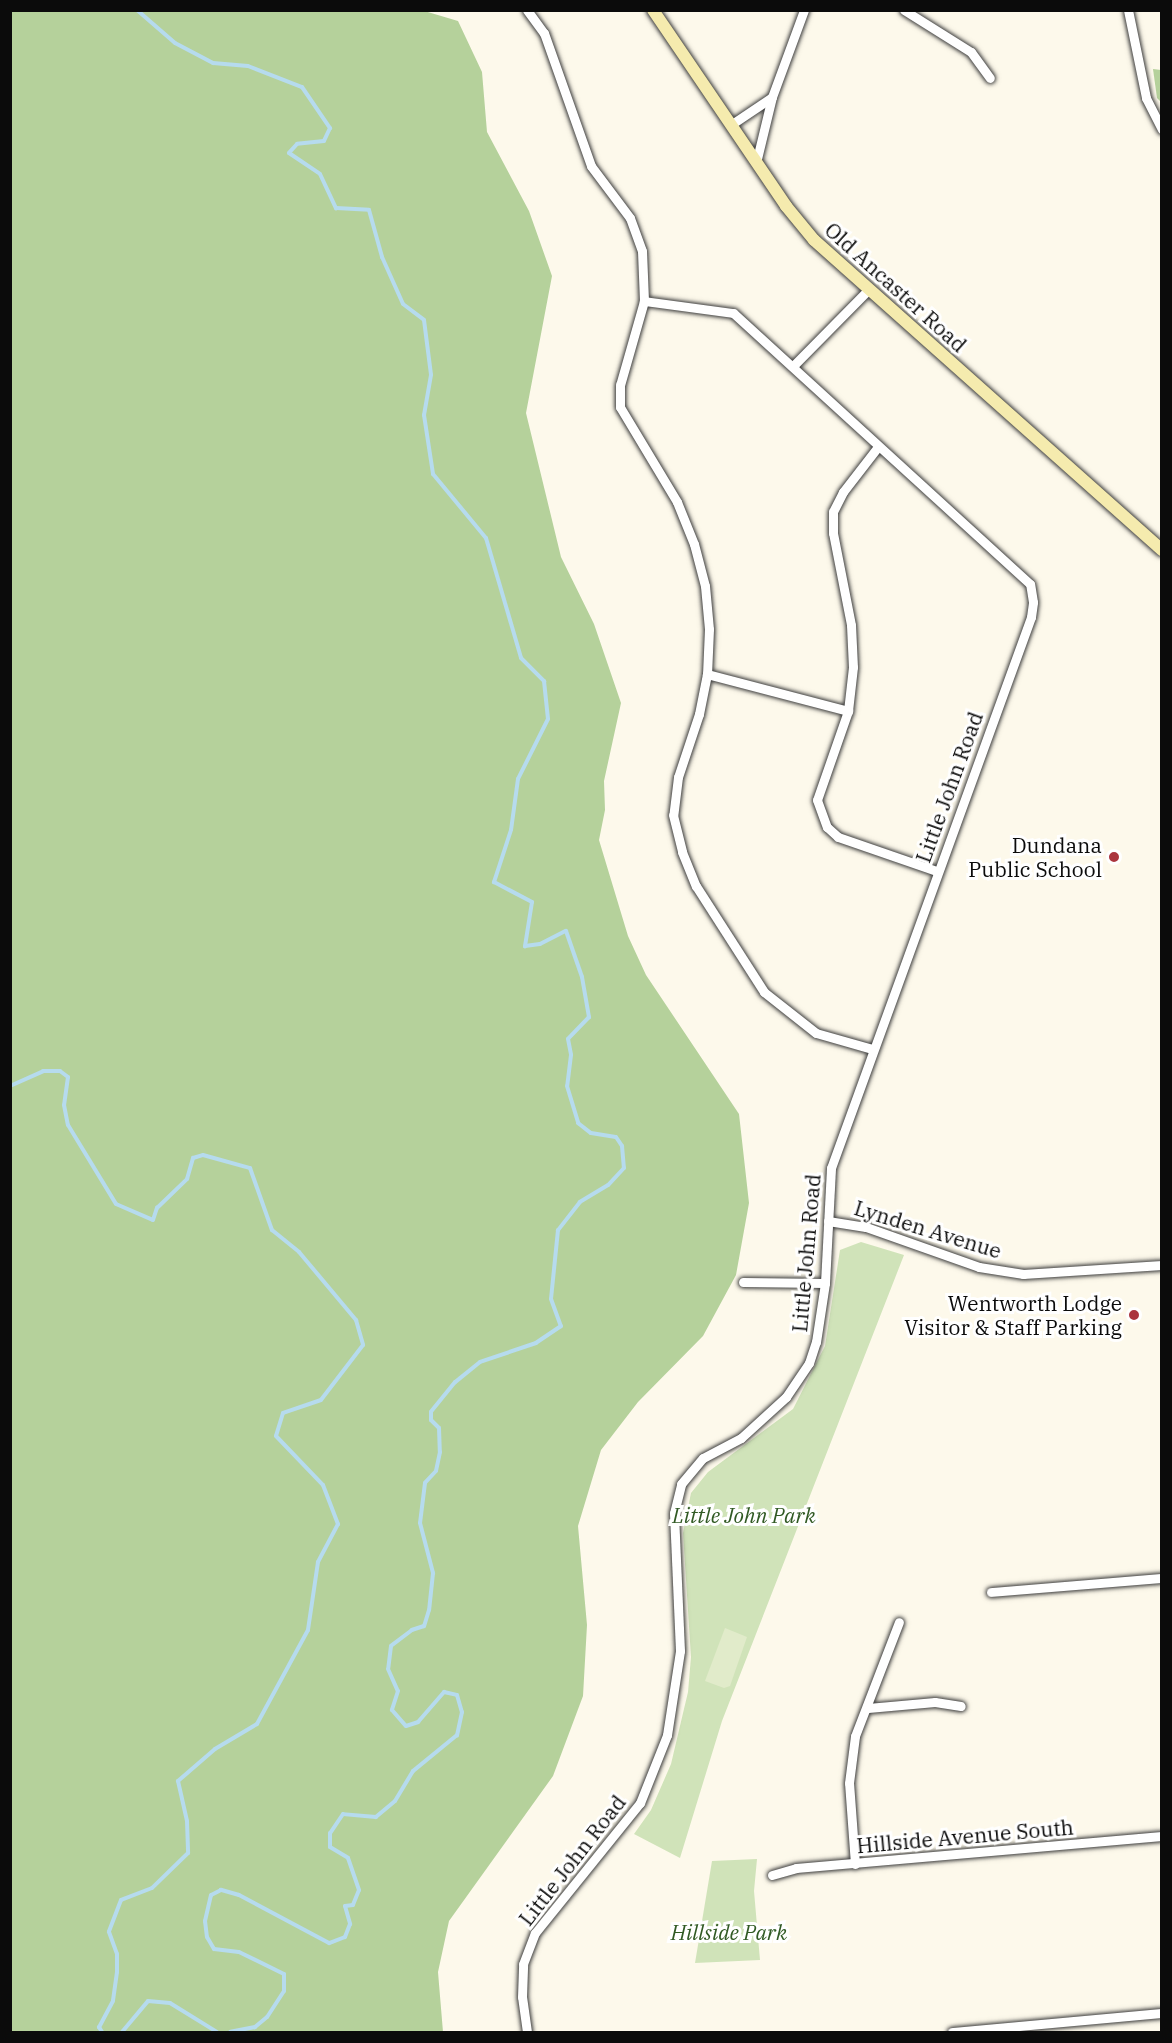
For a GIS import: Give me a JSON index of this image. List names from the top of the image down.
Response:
{
  "streets": {
    "street": [
      "Old Ancaster Road",
      "Little John Road",
      "Lynden Avenue",
      "Hillside Avenue South"
    ]
  },
  "crossings": [
    ["Little John Road", "Lynden Avenue"]
  ],
  "parks": ["Little John Park", "Hillside Park"],
  "places": ["Dundana Public School", "Wentworth Lodge Visitor & Staff Parking"]
}
